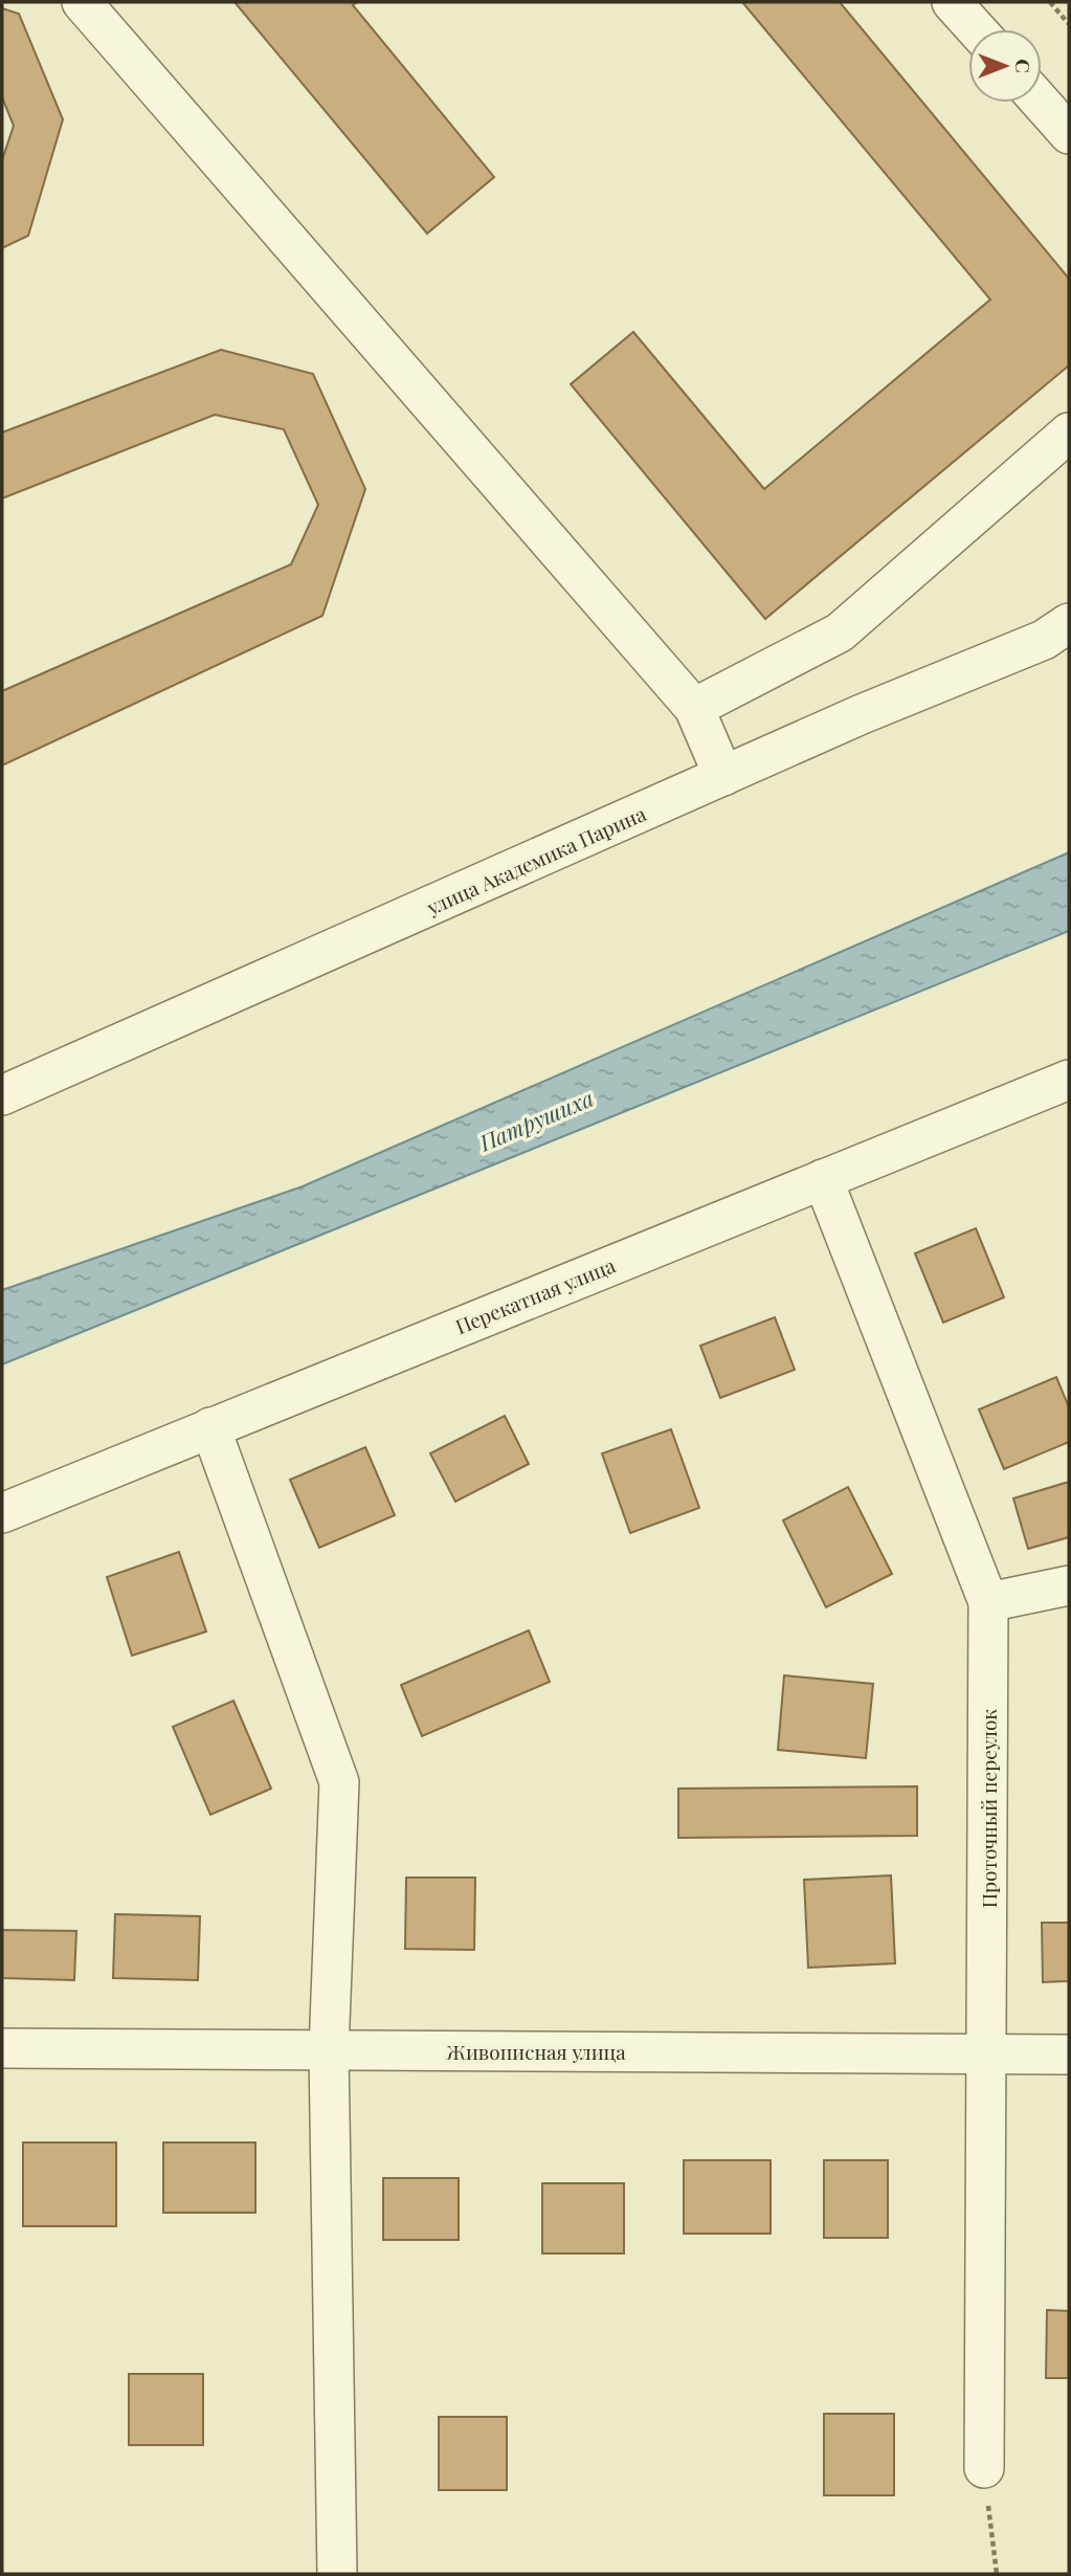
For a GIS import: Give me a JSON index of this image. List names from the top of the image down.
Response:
{
  "streets": {
    "street": [
      "улица Академика Парина",
      "Перекатная улица",
      "Проточный переулок",
      "Живописная улица"
    ]
  },
  "crossings": [
    ["Перекатная улица", "Проточный переулок"],
    ["Проточный переулок", "Живописная улица"]
  ],
  "water": ["Патрушиха"],
  "north": "right"
}
